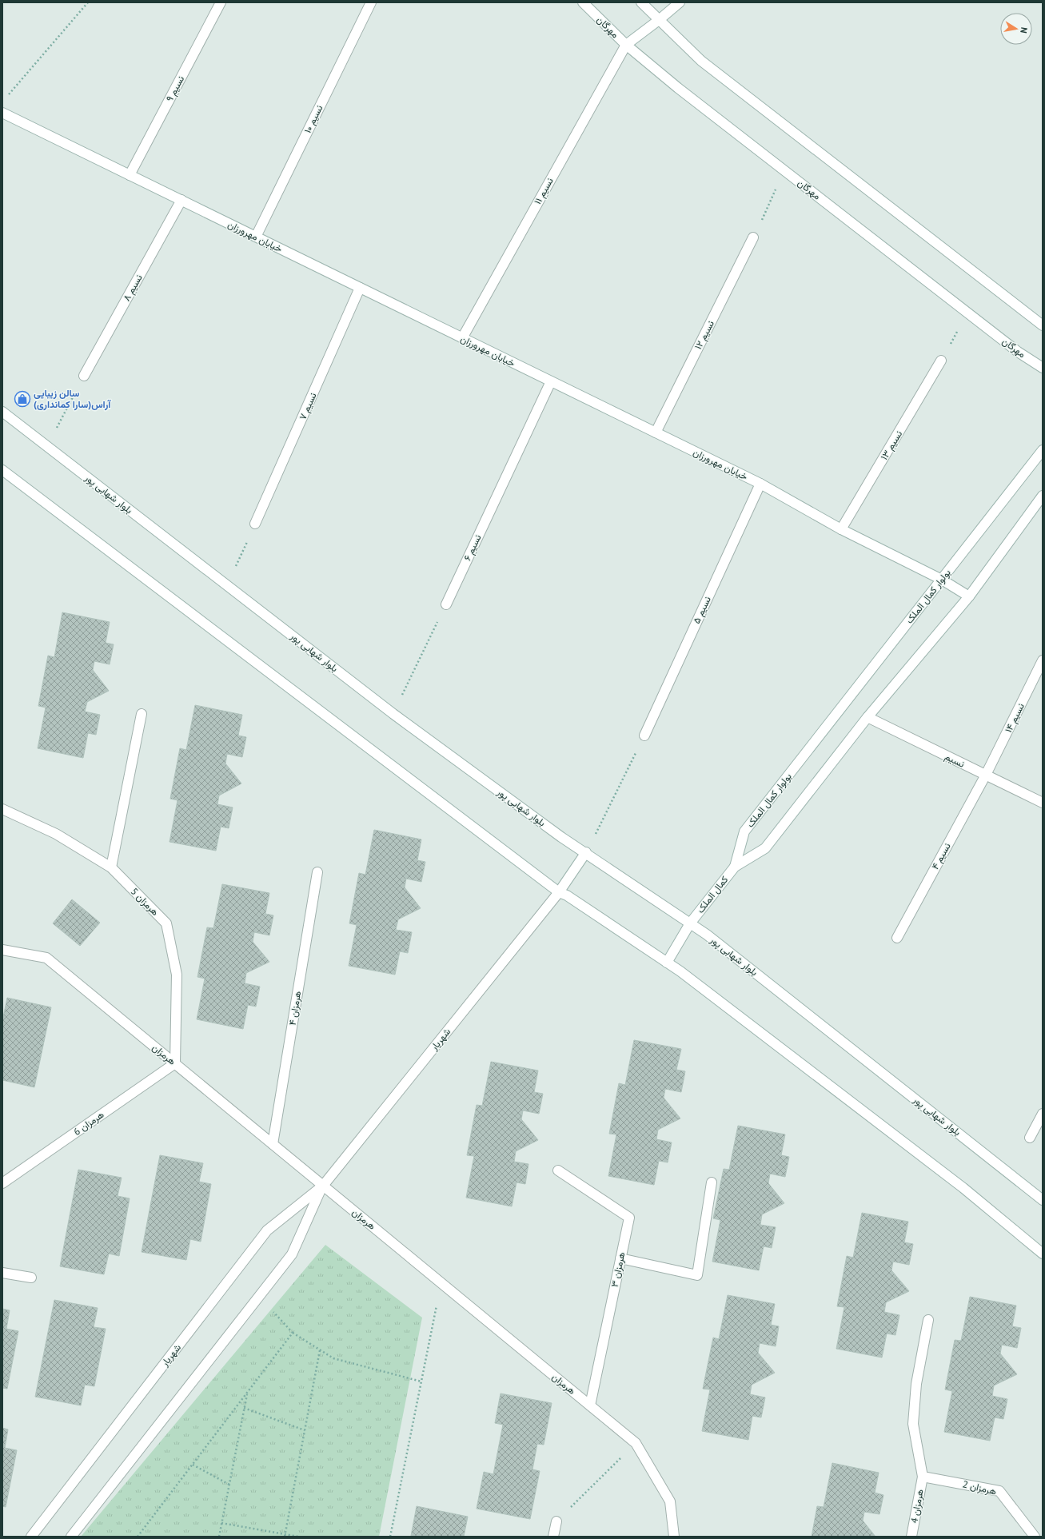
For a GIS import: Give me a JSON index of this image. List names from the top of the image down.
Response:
{
  "streets": {
    "street": [
      "مهرگان",
      "نسیم ۹",
      "نسیم ۱۰",
      "نسیم ۱۱",
      "خیابان مهرورزان",
      "نسیم ۸",
      "نسیم ۱۲",
      "نسیم ۷",
      "نسیم ۱۳",
      "بلوار شهابی پور",
      "نسیم ۶",
      "بولوار کمال الملک",
      "نسیم ۵",
      "نسیم ۱۴",
      "نسیم",
      "نسیم ۴",
      "کمال الملک",
      "هرمزان 5",
      "هرمزان ۴",
      "شهریار",
      "هرمزان",
      "هرمزان 6",
      "هرمزان ۳",
      "هرمزان 2",
      "هرمزان 4"
    ]
  },
  "crossings": [
    ["مهرگان", "نسیم ۱۱"],
    ["نسیم ۹", "خیابان مهرورزان"],
    ["نسیم ۱۰", "خیابان مهرورزان"],
    ["نسیم ۱۱", "خیابان مهرورزان"],
    ["خیابان مهرورزان", "نسیم ۸"],
    ["خیابان مهرورزان", "نسیم ۱۲"],
    ["خیابان مهرورزان", "نسیم ۷"],
    ["خیابان مهرورزان", "نسیم ۱۳"],
    ["خیابان مهرورزان", "نسیم ۶"],
    ["خیابان مهرورزان", "بولوار کمال الملک"],
    ["خیابان مهرورزان", "نسیم ۵"],
    ["بلوار شهابی پور", "کمال الملک"],
    ["بلوار شهابی پور", "شهریار"],
    ["بولوار کمال الملک", "کمال الملک"],
    ["نسیم ۱۴", "نسیم"],
    ["نسیم ۱۴", "نسیم ۴"],
    ["نسیم", "نسیم ۴"],
    ["هرمزان 5", "هرمزان"],
    ["هرمزان 5", "هرمزان 6"],
    ["هرمزان ۴", "هرمزان"],
    ["شهریار", "هرمزان"],
    ["هرمزان", "هرمزان 6"],
    ["هرمزان", "هرمزان ۳"],
    ["هرمزان 2", "هرمزان 4"]
  ],
  "places": {
    "shop": ["سالن زیبایی آراس(سارا کمانداری)"]
  },
  "north": "right"
}
